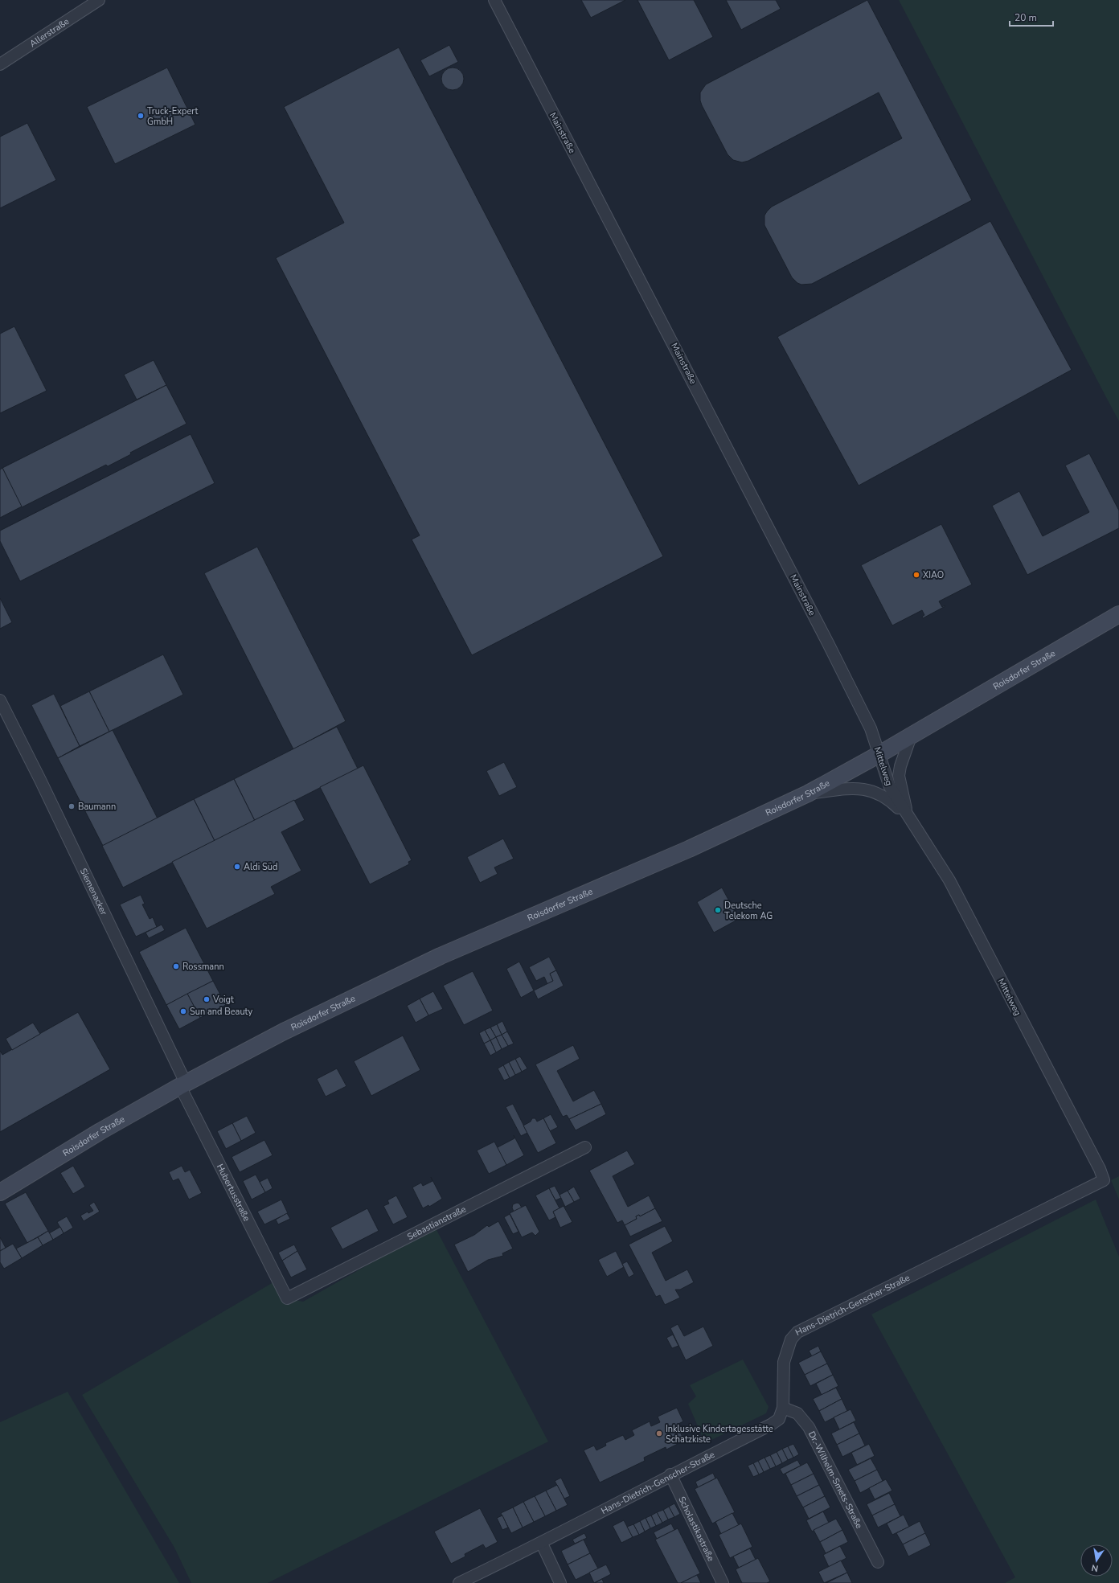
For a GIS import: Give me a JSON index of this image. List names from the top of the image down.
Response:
{
  "streets": {
    "main road": ["Roisdorfer Straße"],
    "street": [
      "Allerstraße",
      "Mainstraße",
      "Mittelweg",
      "Siemenacker",
      "Hubertusstraße",
      "Sebastianstraße",
      "Hans-Dietrich-Genscher-Straße",
      "Dr.-Wilhelm-Smets-Straße",
      "Scholastikastraße"
    ]
  },
  "crossings": [
    ["Mainstraße", "Mittelweg"],
    ["Roisdorfer Straße", "Mittelweg"],
    ["Roisdorfer Straße", "Siemenacker"],
    ["Roisdorfer Straße", "Hubertusstraße"],
    ["Mittelweg", "Hans-Dietrich-Genscher-Straße"],
    ["Siemenacker", "Hubertusstraße"],
    ["Hubertusstraße", "Sebastianstraße"],
    ["Hans-Dietrich-Genscher-Straße", "Dr.-Wilhelm-Smets-Straße"],
    ["Hans-Dietrich-Genscher-Straße", "Scholastikastraße"]
  ],
  "places": [
    "Truck-Expert GmbH",
    "XIAO",
    "Baumann",
    "Aldi Süd",
    "Deutsche Telekom AG",
    "Rossmann",
    "Voigt",
    "Sun and Beauty",
    "Inklusive Kindertagesstätte Schatzkiste"
  ],
  "scale_bar": "20 m",
  "north": "bottom"
}
